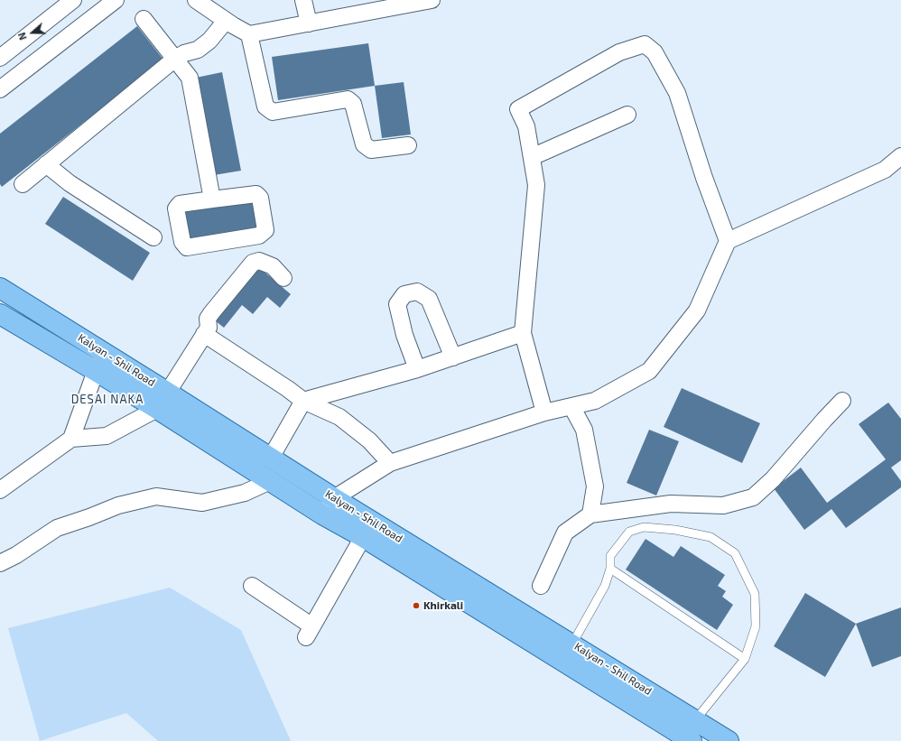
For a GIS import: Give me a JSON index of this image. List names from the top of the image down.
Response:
{
  "streets": {
    "main road": ["Kalyan - Shil Road"]
  },
  "districts": ["DESAI NAKA"],
  "places": ["Khirkali"],
  "north": "left"
}
